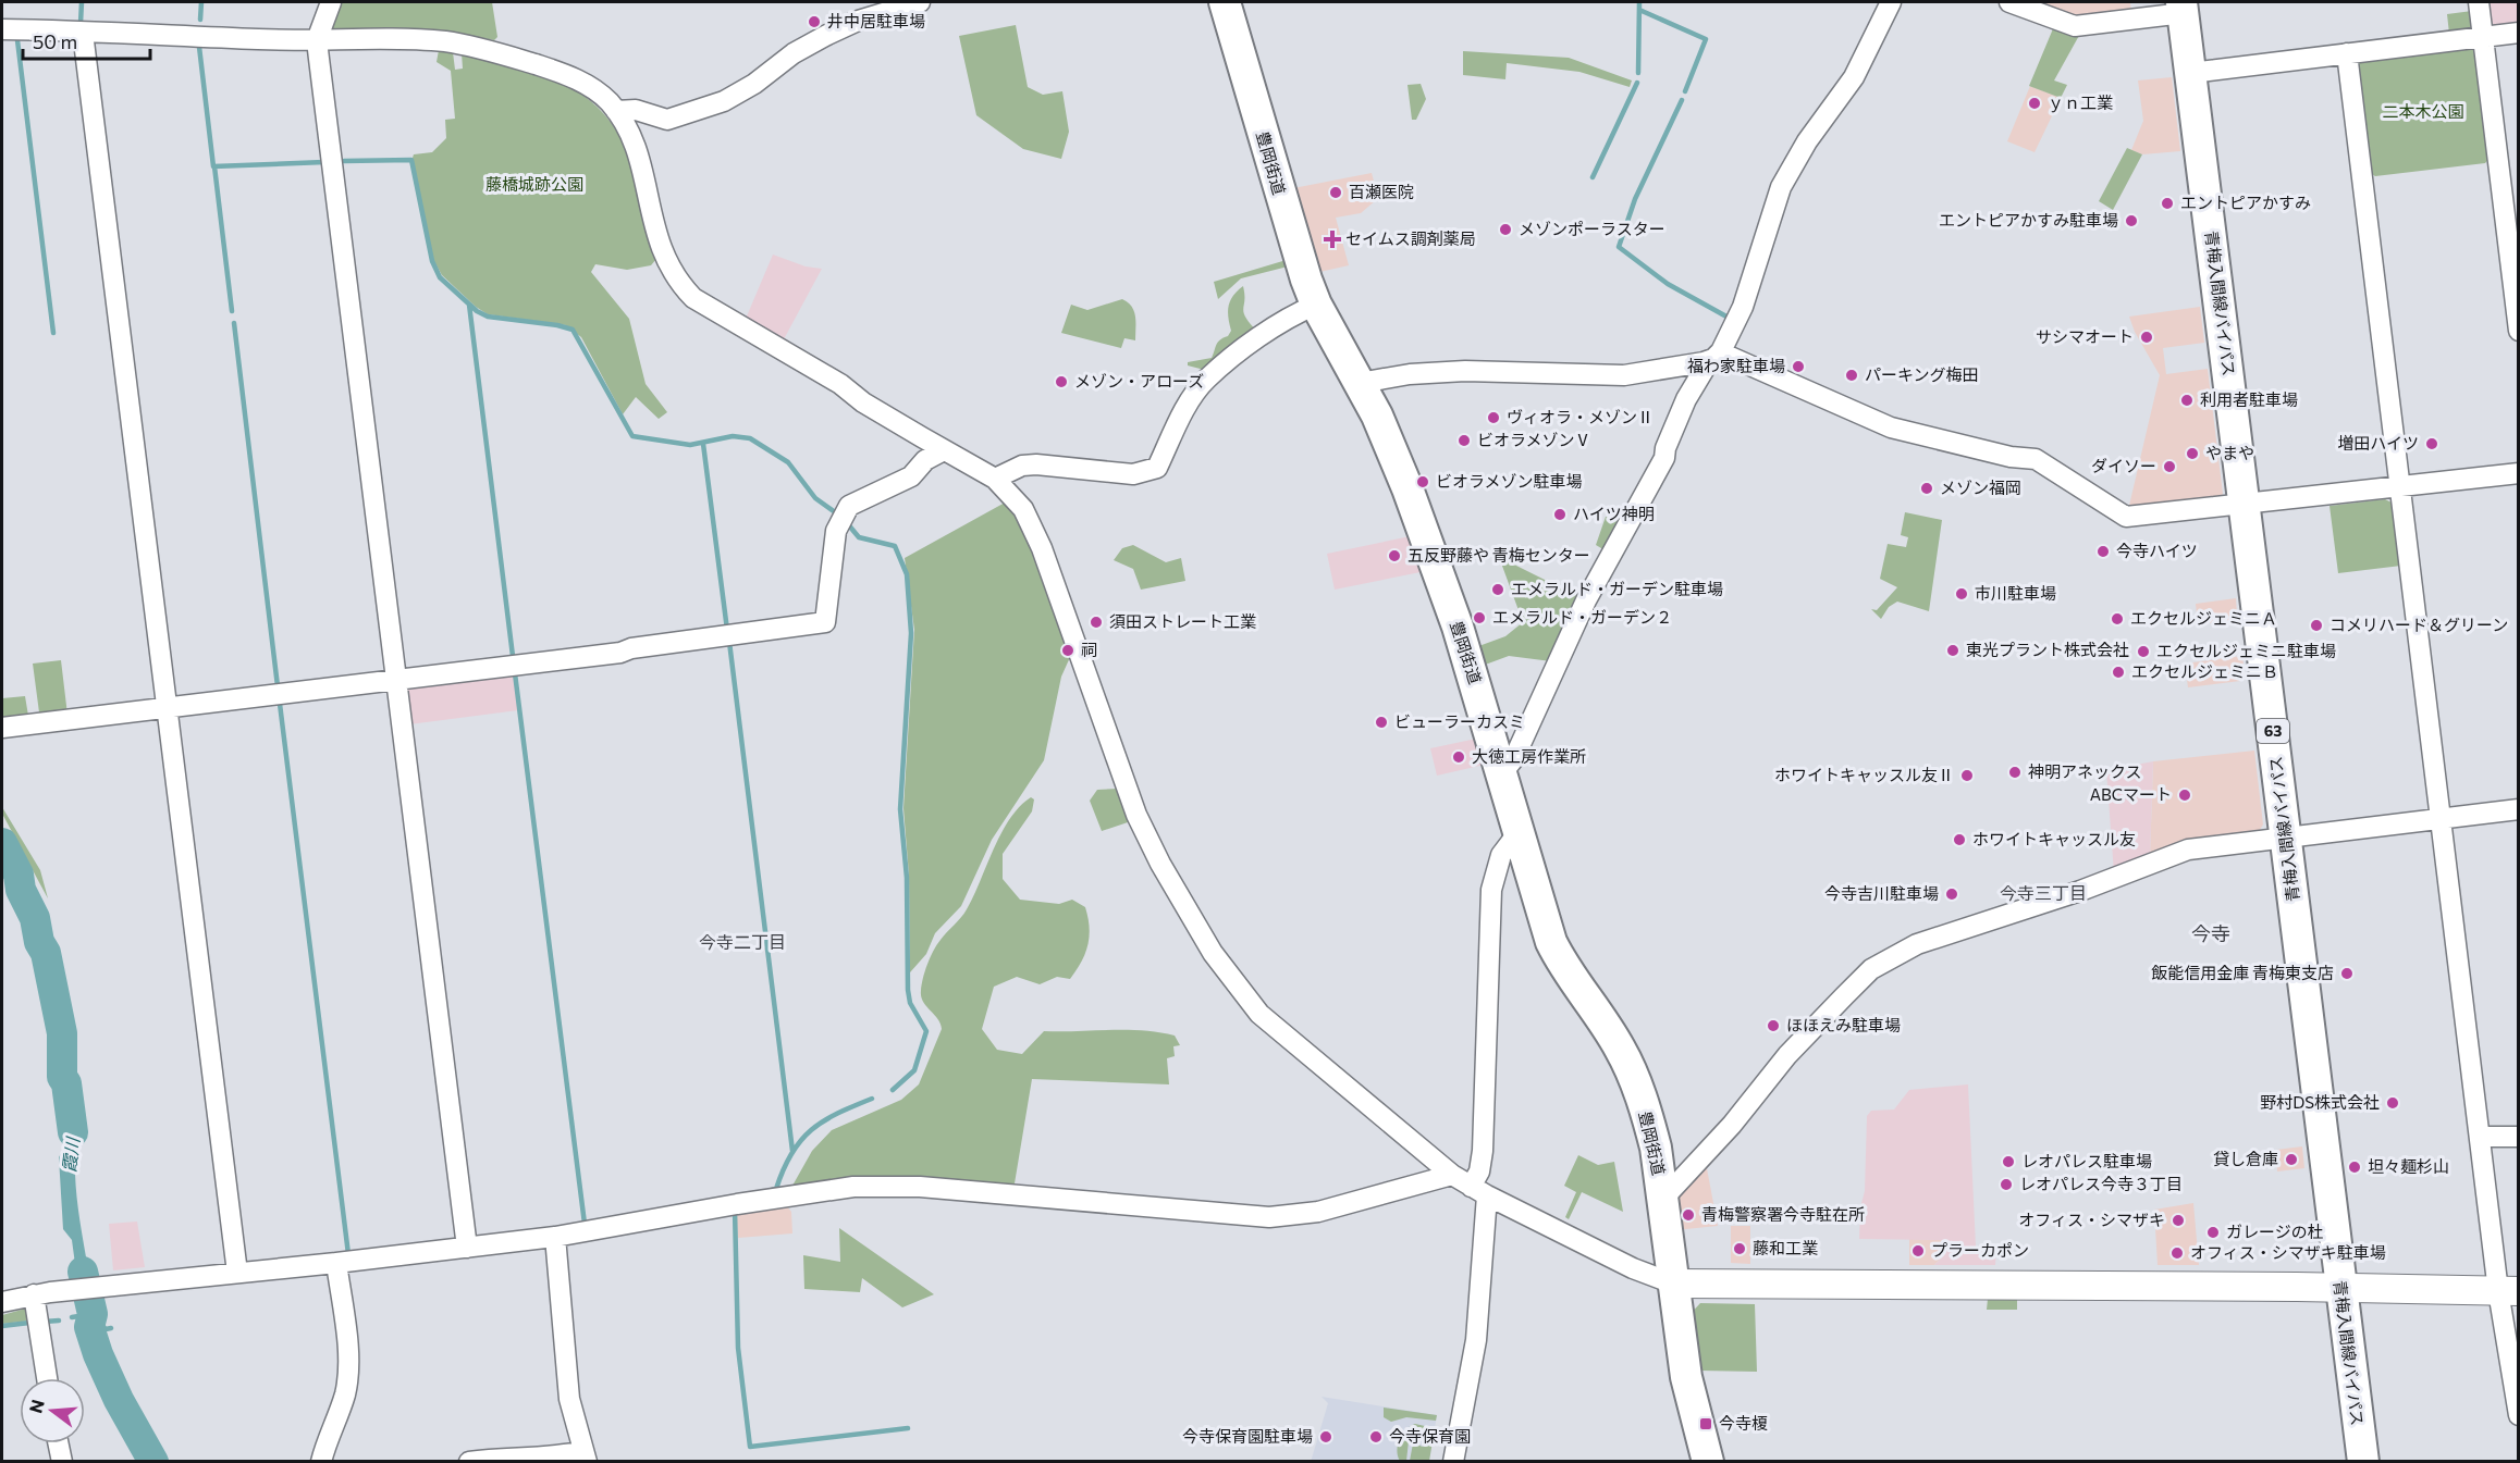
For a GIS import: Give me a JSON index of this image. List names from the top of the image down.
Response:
{
  "streets": {
    "main road": ["豊岡街道", "青梅入間線バイパス", "63"]
  },
  "districts": ["今寺三丁目", "今寺", "今寺二丁目"],
  "water": ["霞川"],
  "parks": ["二本木公園", "藤橋城跡公園"],
  "places": {
    "other": [
      "井中居駐車場",
      "ｙｎ工業",
      "百瀬医院",
      "エントピアかすみ",
      "エントピアかすみ駐車場",
      "メゾンポーラスター",
      "サシマオート",
      "福わ家駐車場",
      "パーキング梅田",
      "メゾン・アローズ",
      "利用者駐車場",
      "ヴィオラ・メゾンⅡ",
      "ビオラメゾンⅤ",
      "増田ハイツ",
      "やまや",
      "ダイソー",
      "ビオラメゾン駐車場",
      "メゾン福岡",
      "ハイツ神明",
      "今寺ハイツ",
      "五反野藤や 青梅センター",
      "エメラルド・ガーデン駐車場",
      "市川駐車場",
      "エメラルド・ガーデン２",
      "エクセルジェミニＡ",
      "須田ストレート工業",
      "コメリハード＆グリーン",
      "祠",
      "東光プラント株式会社",
      "エクセルジェミニ駐車場",
      "エクセルジェミニＢ",
      "ビューラーカスミ",
      "大徳工房作業所",
      "神明アネックス",
      "ホワイトキャッスル友Ⅱ",
      "ABCマート",
      "ホワイトキャッスル友",
      "今寺吉川駐車場",
      "飯能信用金庫 青梅東支店",
      "ほほえみ駐車場",
      "野村DS株式会社",
      "貸し倉庫",
      "レオパレス駐車場",
      "坦々麺杉山",
      "レオパレス今寺３丁目",
      "青梅警察署今寺駐在所",
      "オフィス・シマザキ",
      "ガレージの杜",
      "藤和工業",
      "プラーカポン",
      "オフィス・シマザキ駐車場",
      "今寺保育園駐車場",
      "今寺保育園"
    ],
    "health": ["セイムス調剤薬局"],
    "transit": ["今寺榎"]
  },
  "scale_bar": "50 m",
  "north": "left"
}
